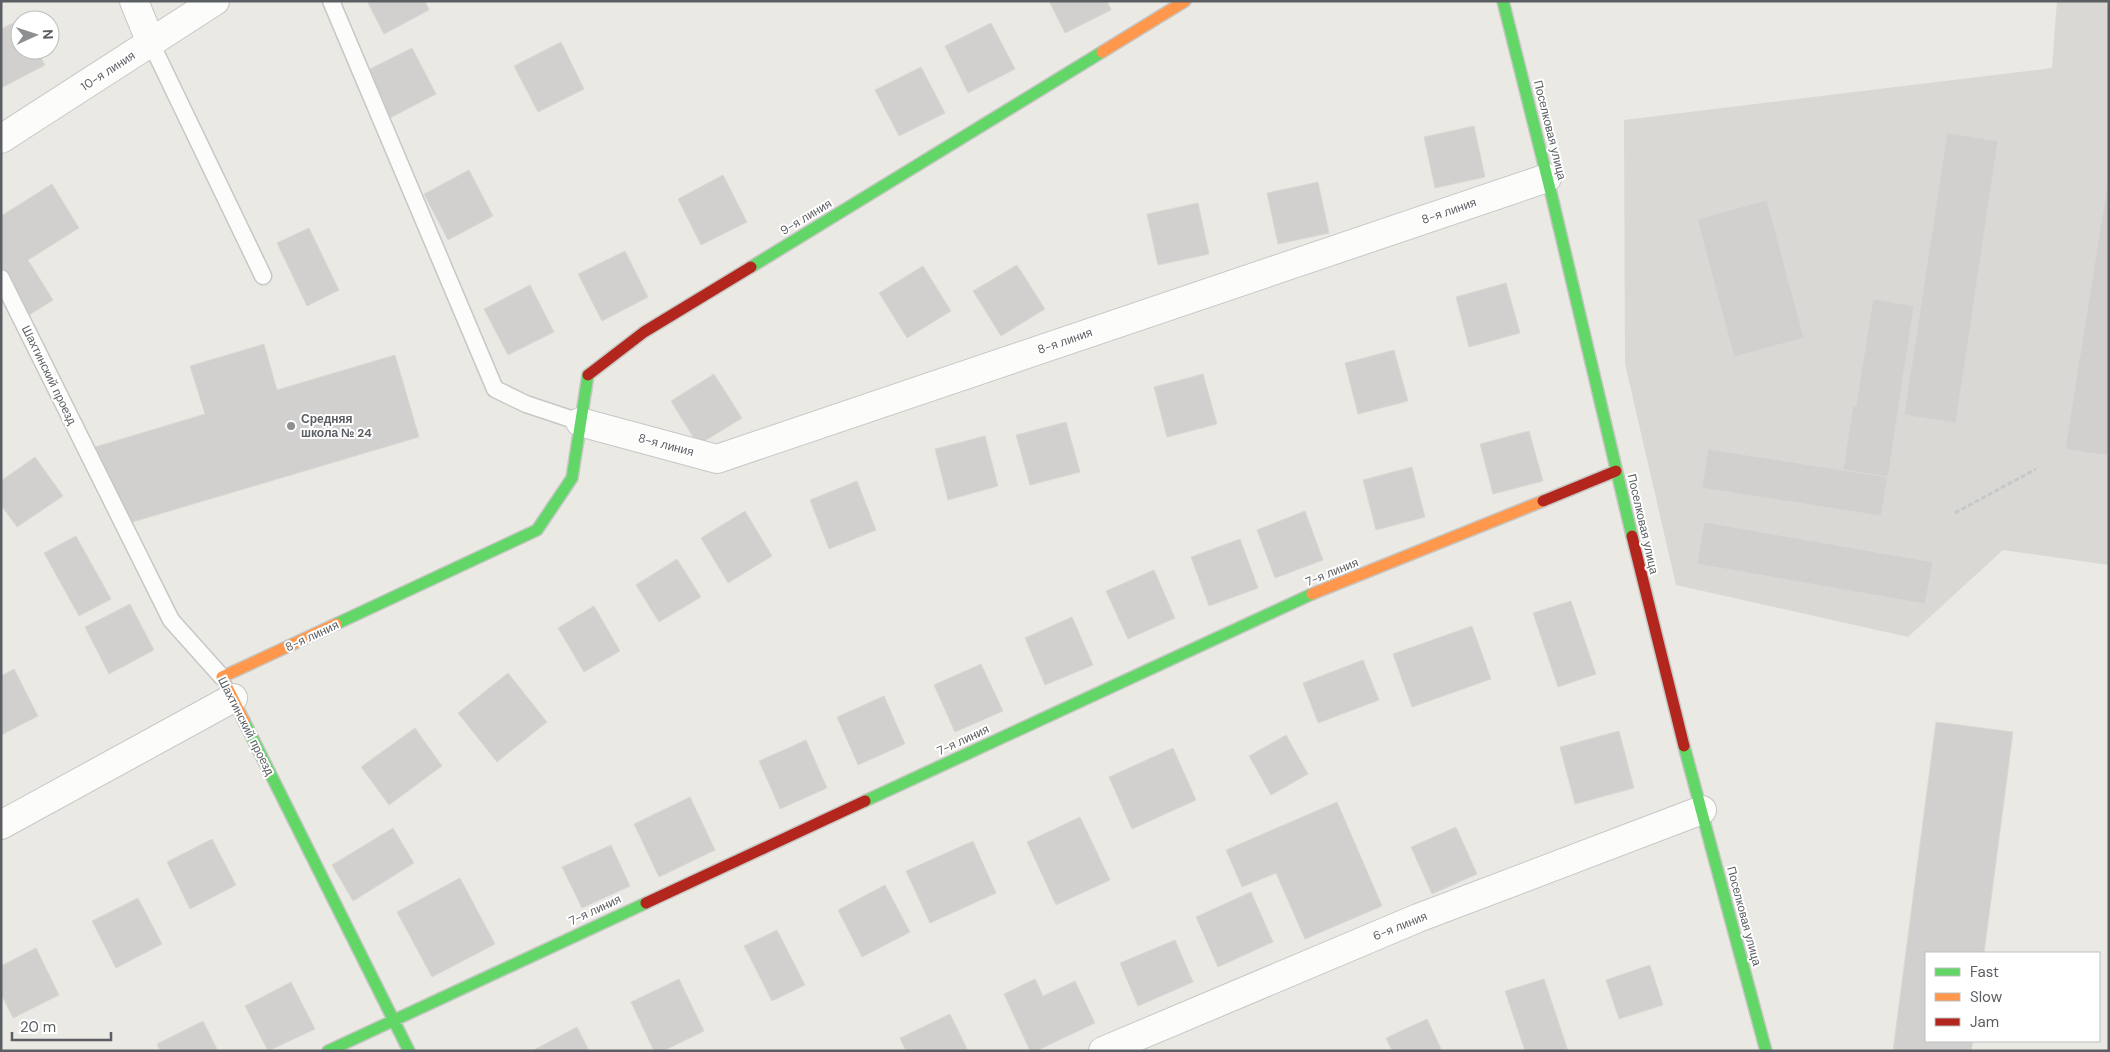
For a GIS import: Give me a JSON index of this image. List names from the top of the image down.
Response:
{
  "streets": {
    "street": [
      "10-я линия",
      "Поселковая улица",
      "8-я линия",
      "9-я линия",
      "Шахтинский проезд",
      "7-я линия",
      "6-я линия"
    ]
  },
  "crossings": [
    ["Поселковая улица", "8-я линия"],
    ["Поселковая улица", "7-я линия"],
    ["Поселковая улица", "6-я линия"],
    ["8-я линия", "9-я линия"],
    ["8-я линия", "Шахтинский проезд"],
    ["Шахтинский проезд", "7-я линия"]
  ],
  "places": ["Средняя школа № 24"],
  "legend": ["Fast", "Slow", "Jam"],
  "scale_bar": "20 m",
  "north": "right"
}
